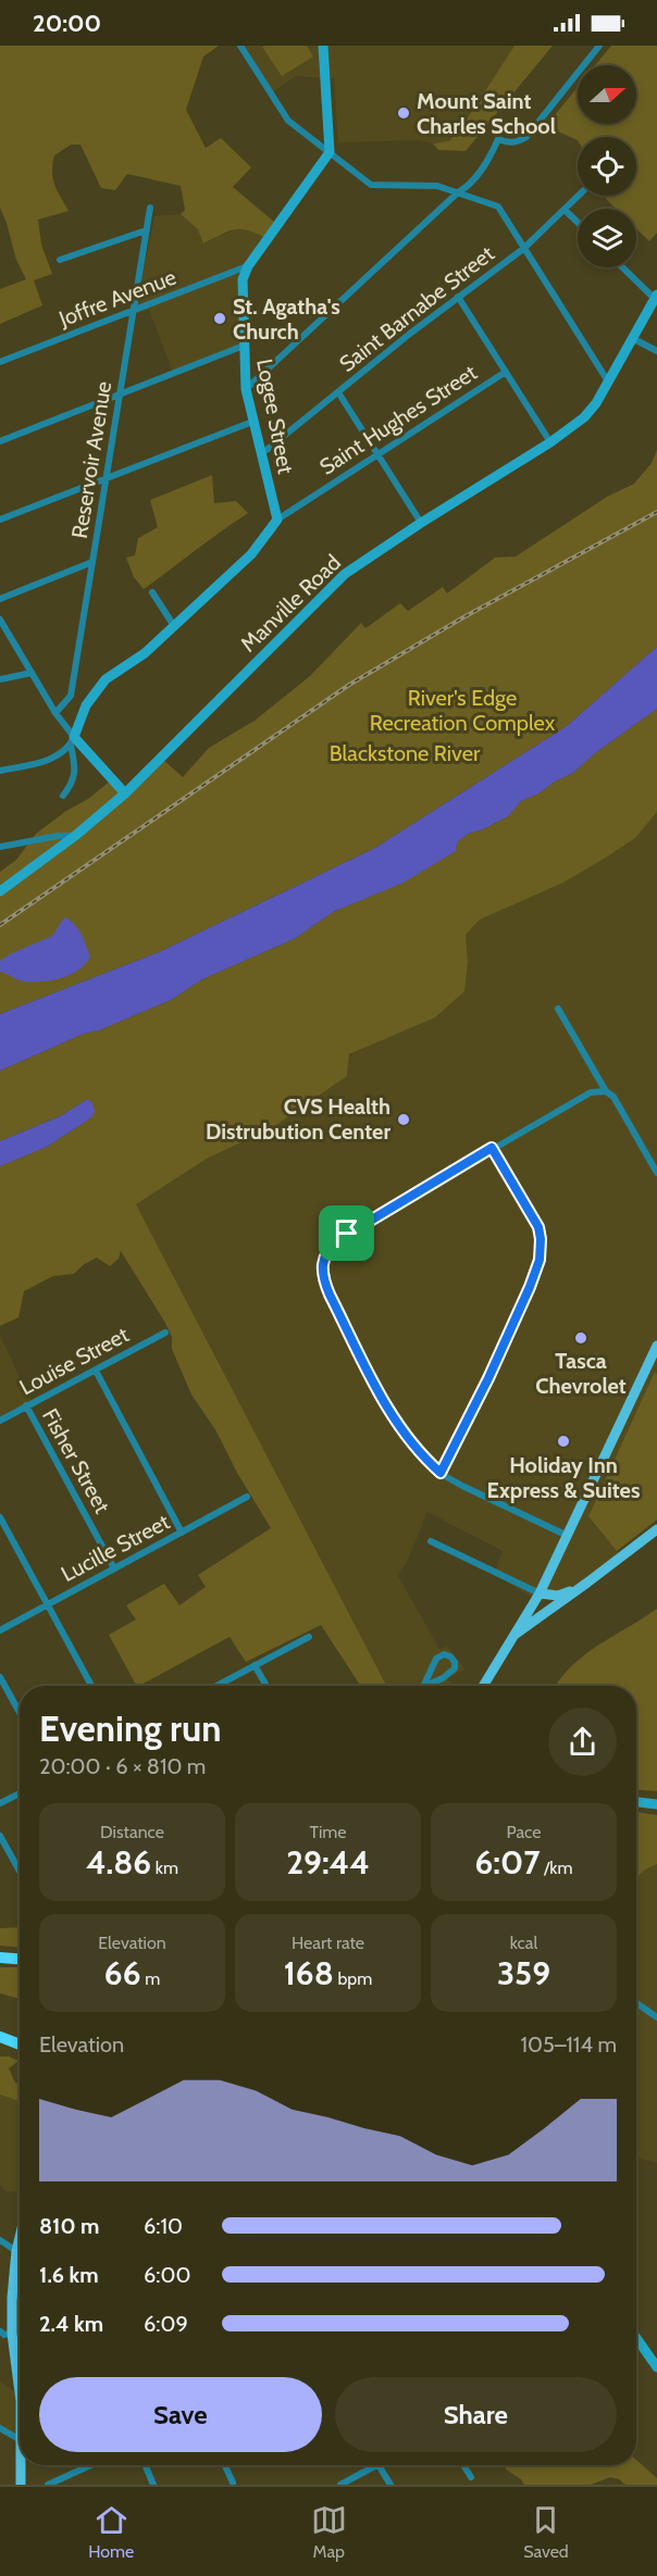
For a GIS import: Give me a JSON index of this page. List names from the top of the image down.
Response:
{
  "streets": {
    "street": [
      "Joffre Avenue",
      "Saint Barnabe Street",
      "Logee Street",
      "Saint Hughes Street",
      "Reservoir Avenue",
      "Manville Road",
      "Louise Street",
      "Fisher Street",
      "Lucille Street"
    ]
  },
  "crossings": [
    ["Joffre Avenue", "Logee Street"],
    ["Joffre Avenue", "Reservoir Avenue"],
    ["Saint Barnabe Street", "Logee Street"],
    ["Logee Street", "Saint Hughes Street"],
    ["Louise Street", "Fisher Street"],
    ["Fisher Street", "Lucille Street"]
  ],
  "parks": ["River's Edge Recreation Complex", "Blackstone River"],
  "places": [
    "Mount Saint Charles School",
    "St. Agatha's Church",
    "CVS Health Distrubution Center",
    "Tasca Chevrolet",
    "Holiday Inn Express & Suites"
  ],
  "north": "right",
  "page": {
    "status": "20:00",
    "heading": ["Evening run", "20:00 · 6 × 810 m"],
    "stats": [
      ["Distance", "4.86 km"],
      ["Time", "29:44"],
      ["Pace", "6:07 /km"],
      ["Elevation", "66 m"],
      ["Heart rate", "168 bpm"],
      ["kcal", "359"]
    ],
    "chart": ["Elevation", "105–114 m"],
    "list": [
      {
        "name": "810 m",
        "note": "6:10"
      },
      {
        "name": "1.6 km",
        "note": "6:00"
      },
      {
        "name": "2.4 km",
        "note": "6:09"
      }
    ],
    "buttons": ["Save", "Share"],
    "tabs": ["Home", "Map", "Saved"]
  }
}
